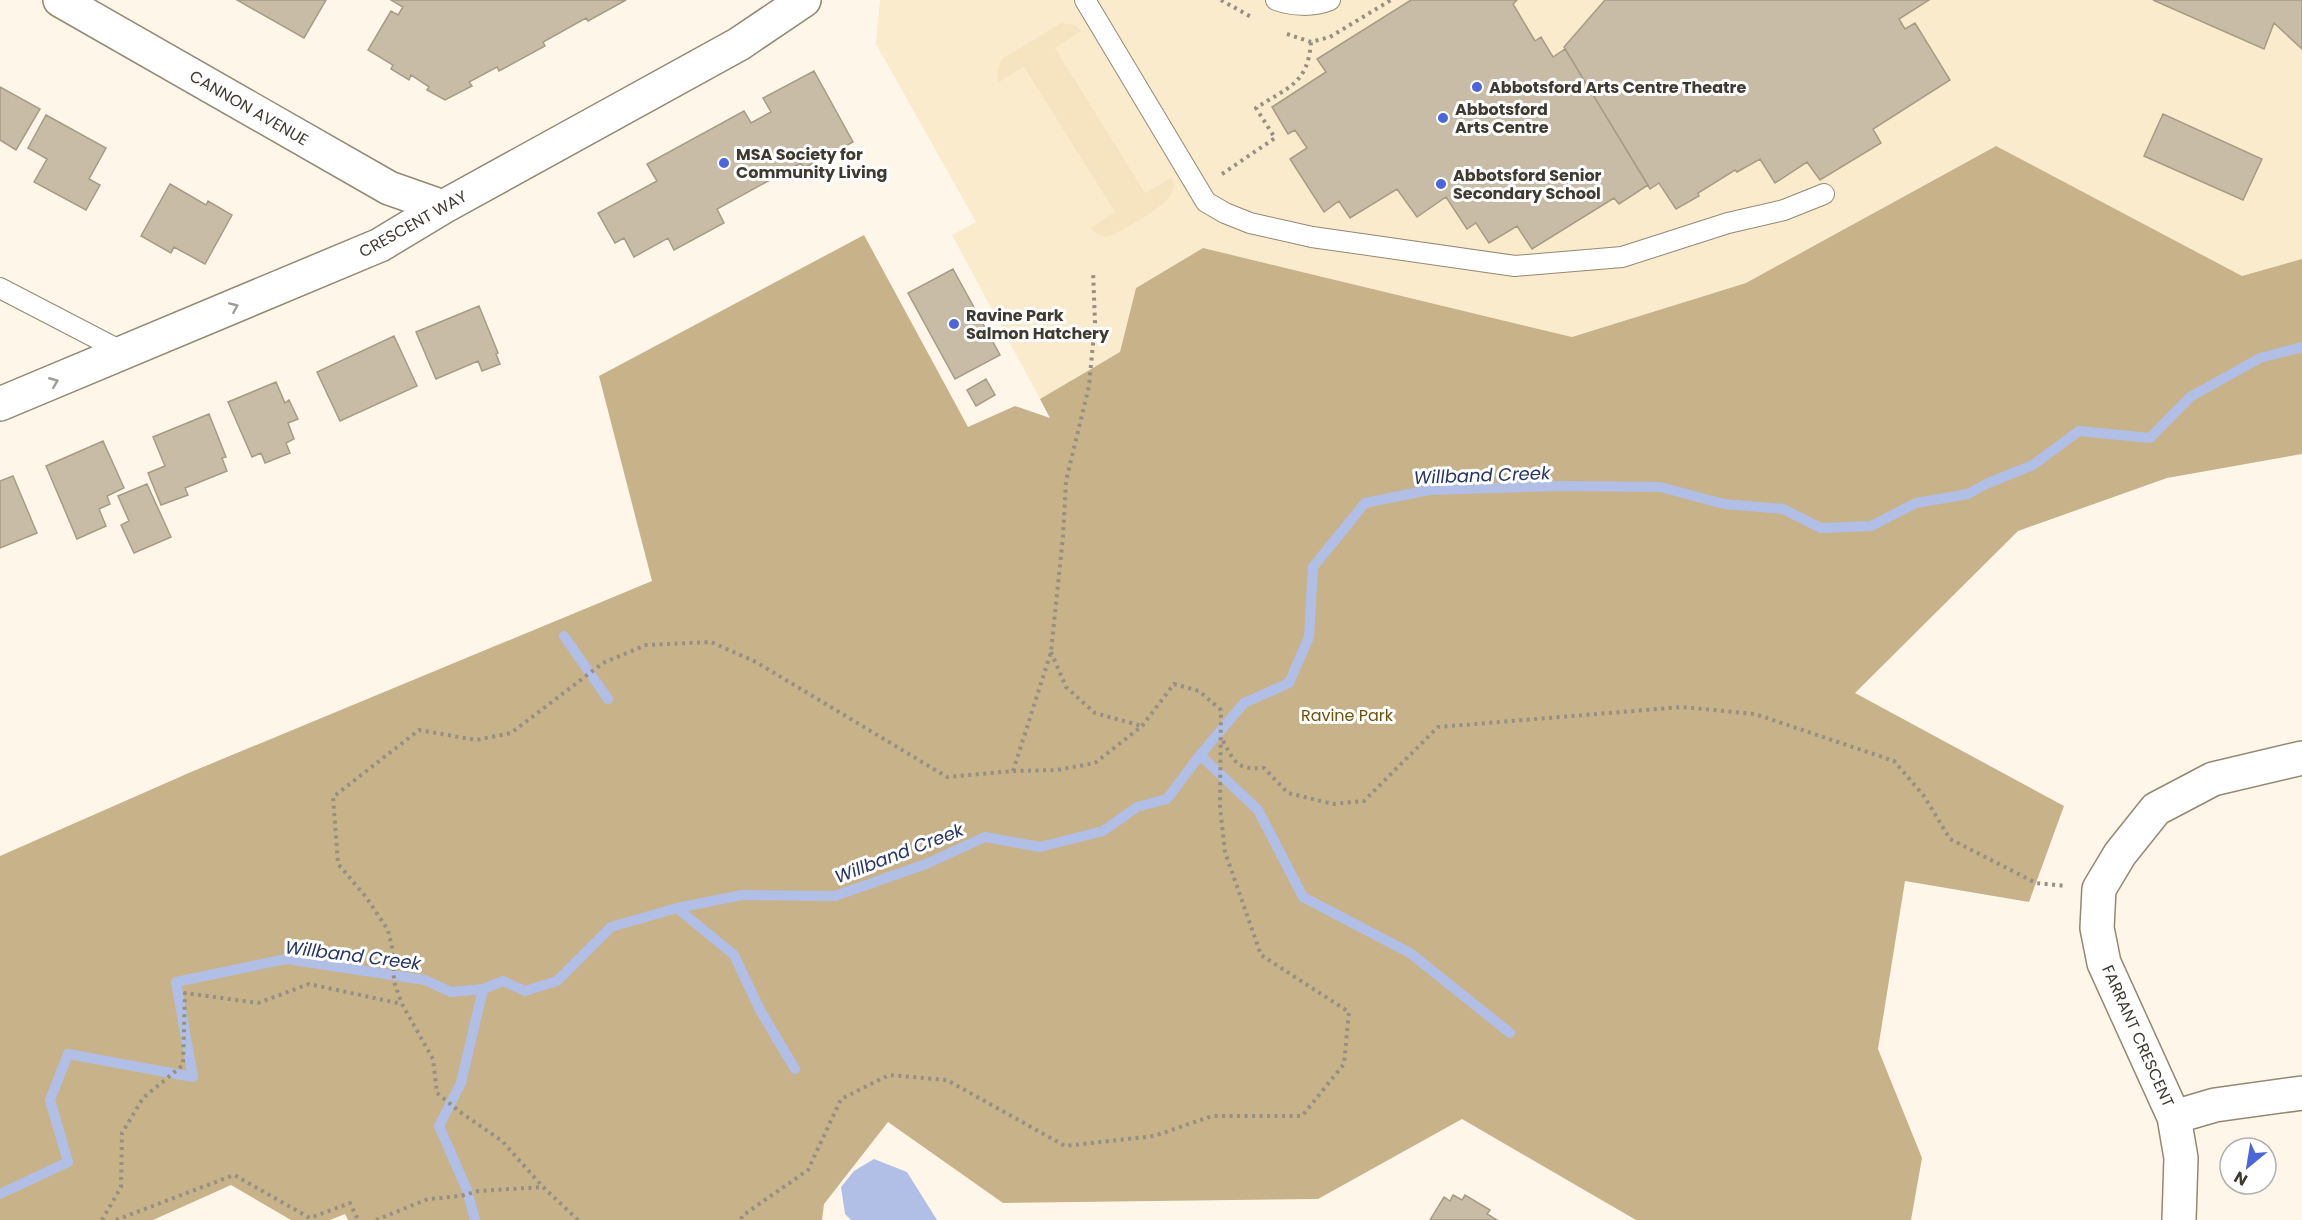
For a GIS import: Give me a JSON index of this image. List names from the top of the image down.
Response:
{
  "streets": {
    "street": ["CANNON AVENUE", "CRESCENT WAY", "FARRANT CRESCENT"]
  },
  "crossings": [
    ["CANNON AVENUE", "CRESCENT WAY"]
  ],
  "one_way": ["CRESCENT WAY"],
  "water": ["Willband Creek"],
  "parks": ["Ravine Park"],
  "places": [
    "Abbotsford Arts Centre Theatre",
    "Abbotsford Arts Centre",
    "MSA Society for Community Living",
    "Abbotsford Senior Secondary School",
    "Ravine Park Salmon Hatchery"
  ],
  "north": "bottom left"
}
